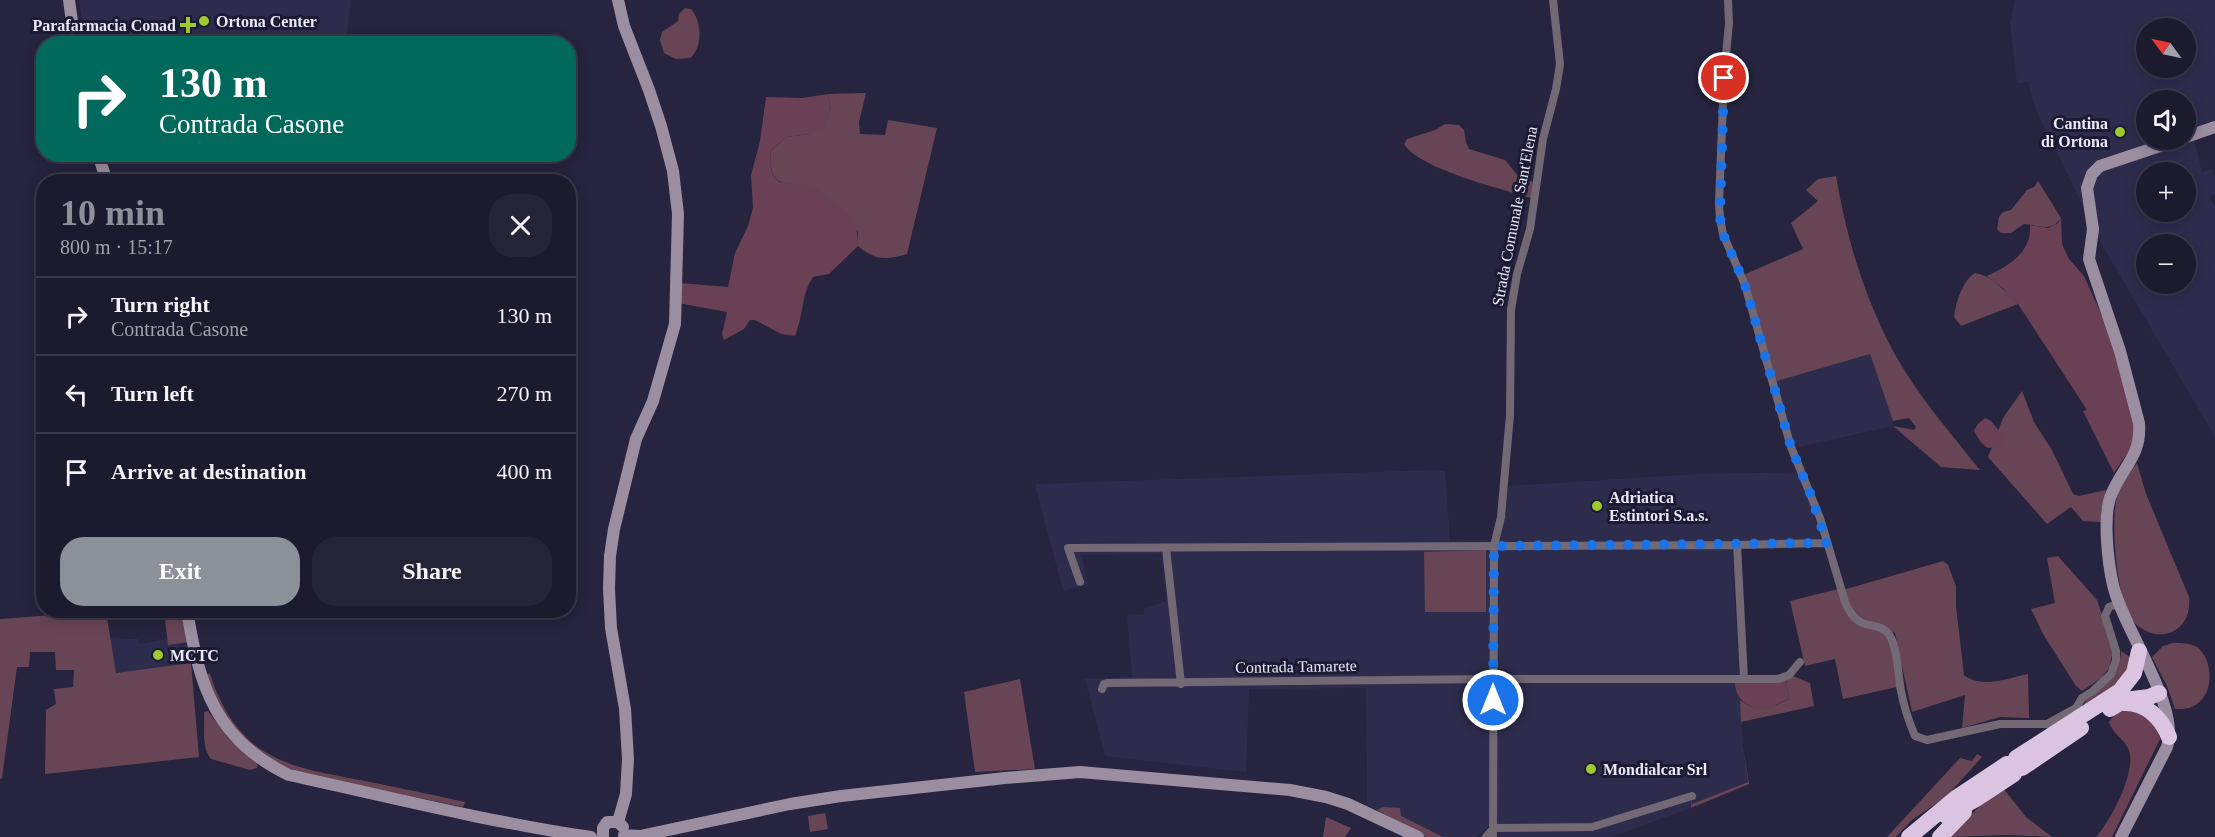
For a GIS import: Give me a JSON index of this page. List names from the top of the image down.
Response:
{
  "streets": {
    "street": ["Strada Comunale Sant'Elena", "Contrada Tamarete"]
  },
  "crossings": [
    ["Strada Comunale Sant'Elena", "Contrada Tamarete"]
  ],
  "places": {
    "other": [
      "Ortona Center",
      "Cantina di Ortona",
      "Adriatica Estintori S.a.s.",
      "MCTC",
      "Mondialcar Srl"
    ],
    "health": ["Parafarmacia Conad"]
  },
  "north": "top left",
  "page": {
    "map_buttons": ["+", "−"],
    "turn": ["130 m", "Contrada Casone"],
    "heading": ["10 min", "800 m · 15:17"],
    "list": [
      {
        "name": "Turn right",
        "note": "Contrada Casone",
        "value": "130 m"
      },
      {
        "name": "Turn left",
        "value": "270 m"
      },
      {
        "name": "Arrive at destination",
        "value": "400 m"
      }
    ],
    "buttons": ["Exit", "Share"]
  }
}
